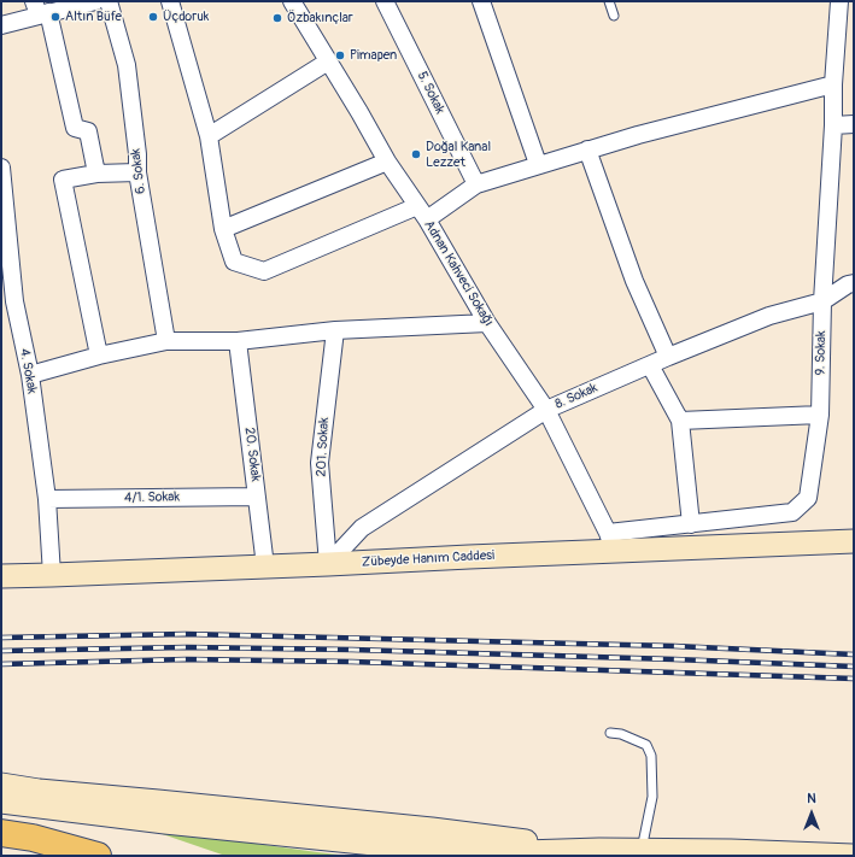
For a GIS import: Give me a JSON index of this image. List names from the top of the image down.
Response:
{
  "streets": {
    "main road": ["Zübeyde Hanım Caddesi"],
    "street": [
      "5. Sokak",
      "6. Sokak",
      "Adnan Kahveci Sokağı",
      "9. Sokak",
      "4. Sokak",
      "8. Sokak",
      "201. Sokak",
      "20. Sokak",
      "4/1. Sokak"
    ]
  },
  "crossings": [
    ["Adnan Kahveci Sokağı", "9. Sokak"],
    ["Adnan Kahveci Sokağı", "8. Sokak"],
    ["Adnan Kahveci Sokağı", "Zübeyde Hanım Caddesi"],
    ["9. Sokak", "8. Sokak"],
    ["9. Sokak", "Zübeyde Hanım Caddesi"],
    ["4. Sokak", "4/1. Sokak"],
    ["4. Sokak", "Zübeyde Hanım Caddesi"],
    ["8. Sokak", "201. Sokak"],
    ["8. Sokak", "Zübeyde Hanım Caddesi"],
    ["201. Sokak", "Zübeyde Hanım Caddesi"],
    ["20. Sokak", "4/1. Sokak"],
    ["20. Sokak", "Zübeyde Hanım Caddesi"]
  ],
  "places": [
    "Altın Büfe",
    "Üçdoruk",
    "Özbakınçlar",
    "Pimapen",
    "Doğal Kanal Lezzet"
  ],
  "north": "top"
}
